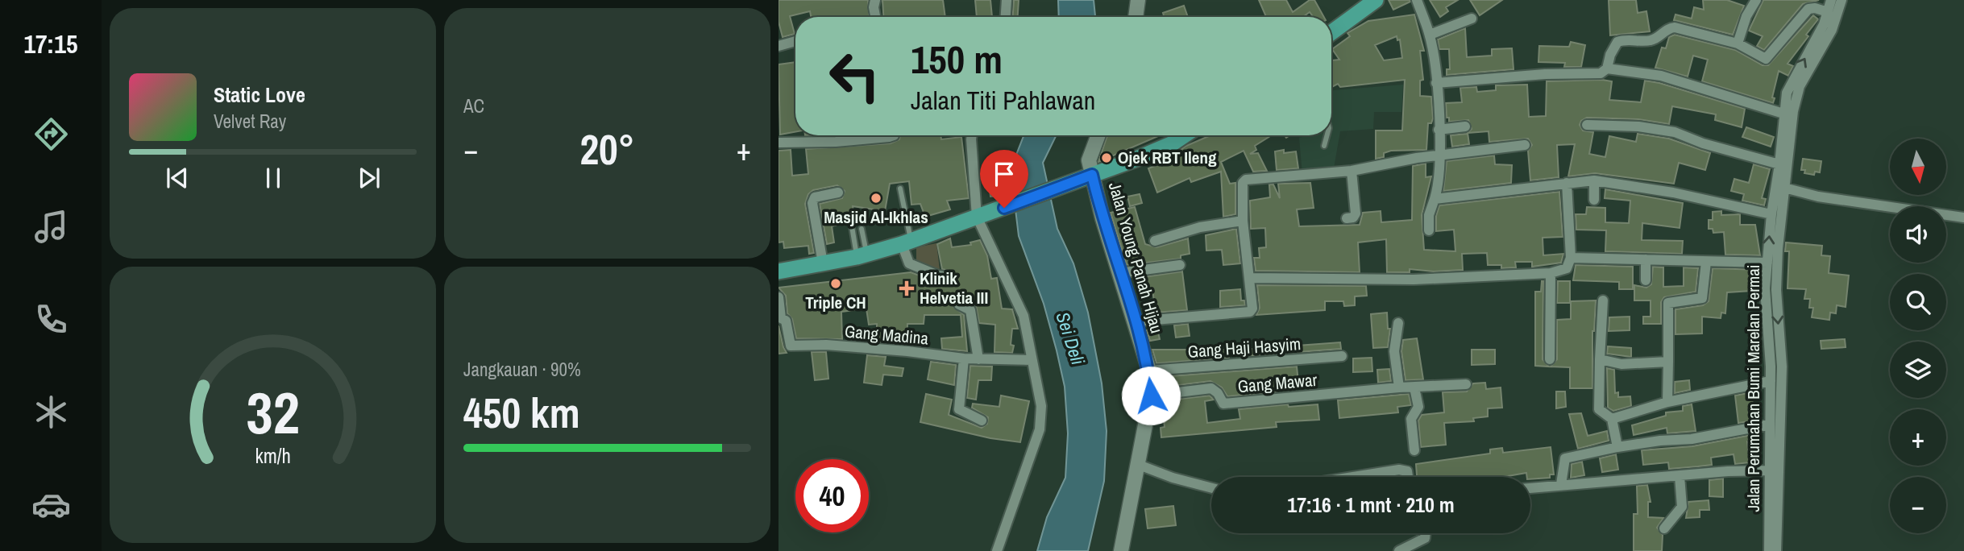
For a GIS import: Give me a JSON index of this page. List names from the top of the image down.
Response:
{
  "streets": {
    "street": [
      "Jalan Young Panah Hijau",
      "Gang Madina",
      "Gang Haji Hasyim",
      "Gang Mawar",
      "Jalan Perumahan Bumi Marelan Permai"
    ]
  },
  "crossings": [
    ["Jalan Young Panah Hijau", "Gang Haji Hasyim"],
    ["Jalan Young Panah Hijau", "Gang Mawar"]
  ],
  "water": ["Sei Deli"],
  "places": {
    "other": ["Ojek RBT Ileng", "Masjid Al-Ikhlas", "Triple CH"],
    "health": ["Klinik Helvetia III"]
  },
  "north": "bottom",
  "page": {
    "tabs": "17:15",
    "tile": [
      "AC",
      ["Jangkauan · 90%", "450 km"]
    ],
    "turn": ["150 m", "Jalan Titi Pahlawan"],
    "song": ["Static Love", "Velvet Ray"],
    "heat": ["−", "20°", "+"],
    "map_buttons": ["+", "−"],
    "limit": "40",
    "trip": "17:16 · 1 mnt · 210 m",
    "gauge": ["32", "km/h"]
  }
}
